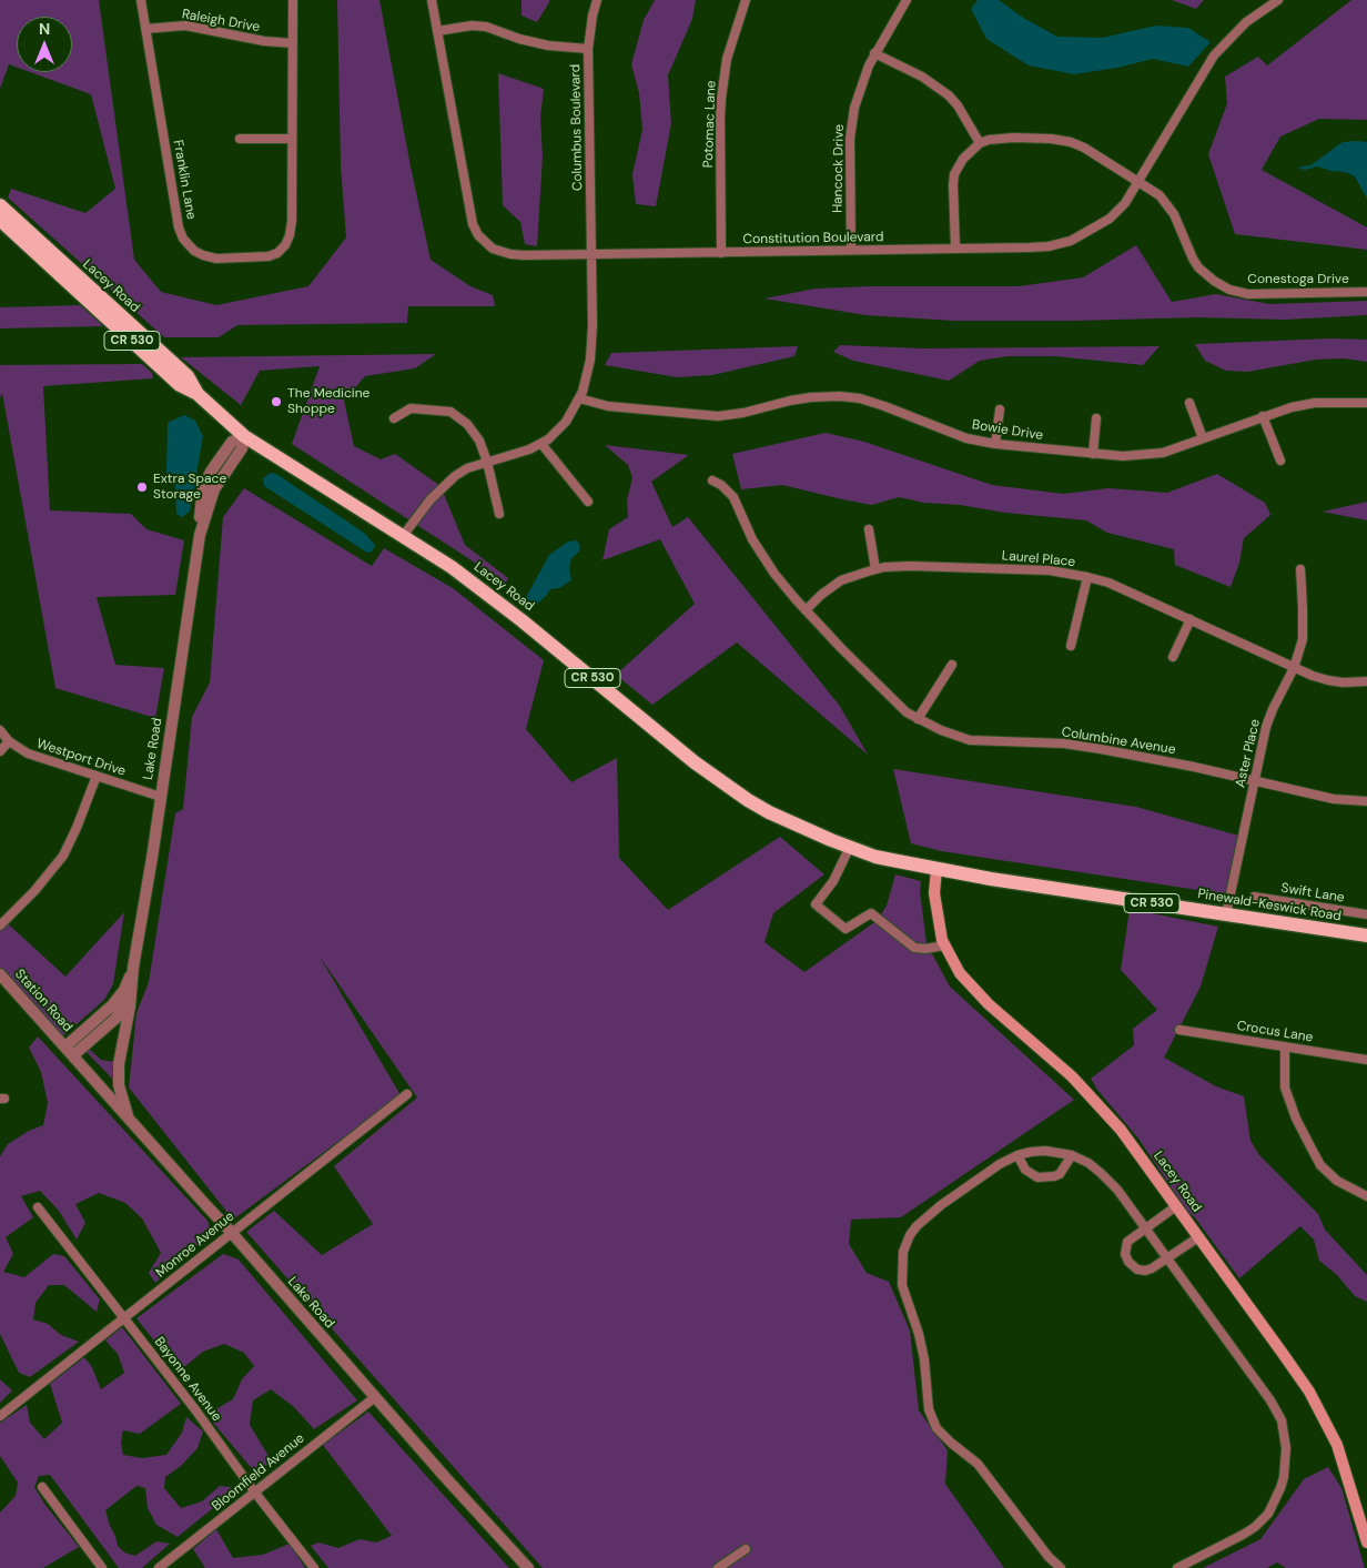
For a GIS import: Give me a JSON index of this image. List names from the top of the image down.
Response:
{
  "streets": {
    "main road": ["Lacey Road", "CR 530", "Pinewald-Keswick Road"],
    "street": [
      "Raleigh Drive",
      "Potomac Lane",
      "Columbus Boulevard",
      "Hancock Drive",
      "Franklin Lane",
      "Constitution Boulevard",
      "Conestoga Drive",
      "Bowie Drive",
      "Laurel Place",
      "Columbine Avenue",
      "Lake Road",
      "Aster Place",
      "Westport Drive",
      "Swift Lane",
      "Station Road",
      "Crocus Lane",
      "Monroe Avenue",
      "Bayonne Avenue",
      "Bloomfield Avenue"
    ]
  },
  "crossings": [
    ["Raleigh Drive", "Franklin Lane"],
    ["Potomac Lane", "Constitution Boulevard"],
    ["Columbus Boulevard", "Constitution Boulevard"],
    ["Columbus Boulevard", "Bowie Drive"],
    ["Hancock Drive", "Constitution Boulevard"],
    ["Constitution Boulevard", "Conestoga Drive"],
    ["Lacey Road", "CR 530"],
    ["Lacey Road", "Lake Road"],
    ["Lacey Road", "Pinewald-Keswick Road"],
    ["CR 530", "Pinewald-Keswick Road"],
    ["Laurel Place", "Columbine Avenue"],
    ["Laurel Place", "Aster Place"],
    ["Columbine Avenue", "Aster Place"],
    ["Lake Road", "Westport Drive"],
    ["Lake Road", "Station Road"],
    ["Lake Road", "Monroe Avenue"],
    ["Lake Road", "Bloomfield Avenue"],
    ["Aster Place", "Pinewald-Keswick Road"],
    ["Monroe Avenue", "Bayonne Avenue"],
    ["Bayonne Avenue", "Bloomfield Avenue"]
  ],
  "places": ["The Medicine Shoppe", "Extra Space Storage"],
  "north": "top"
}
